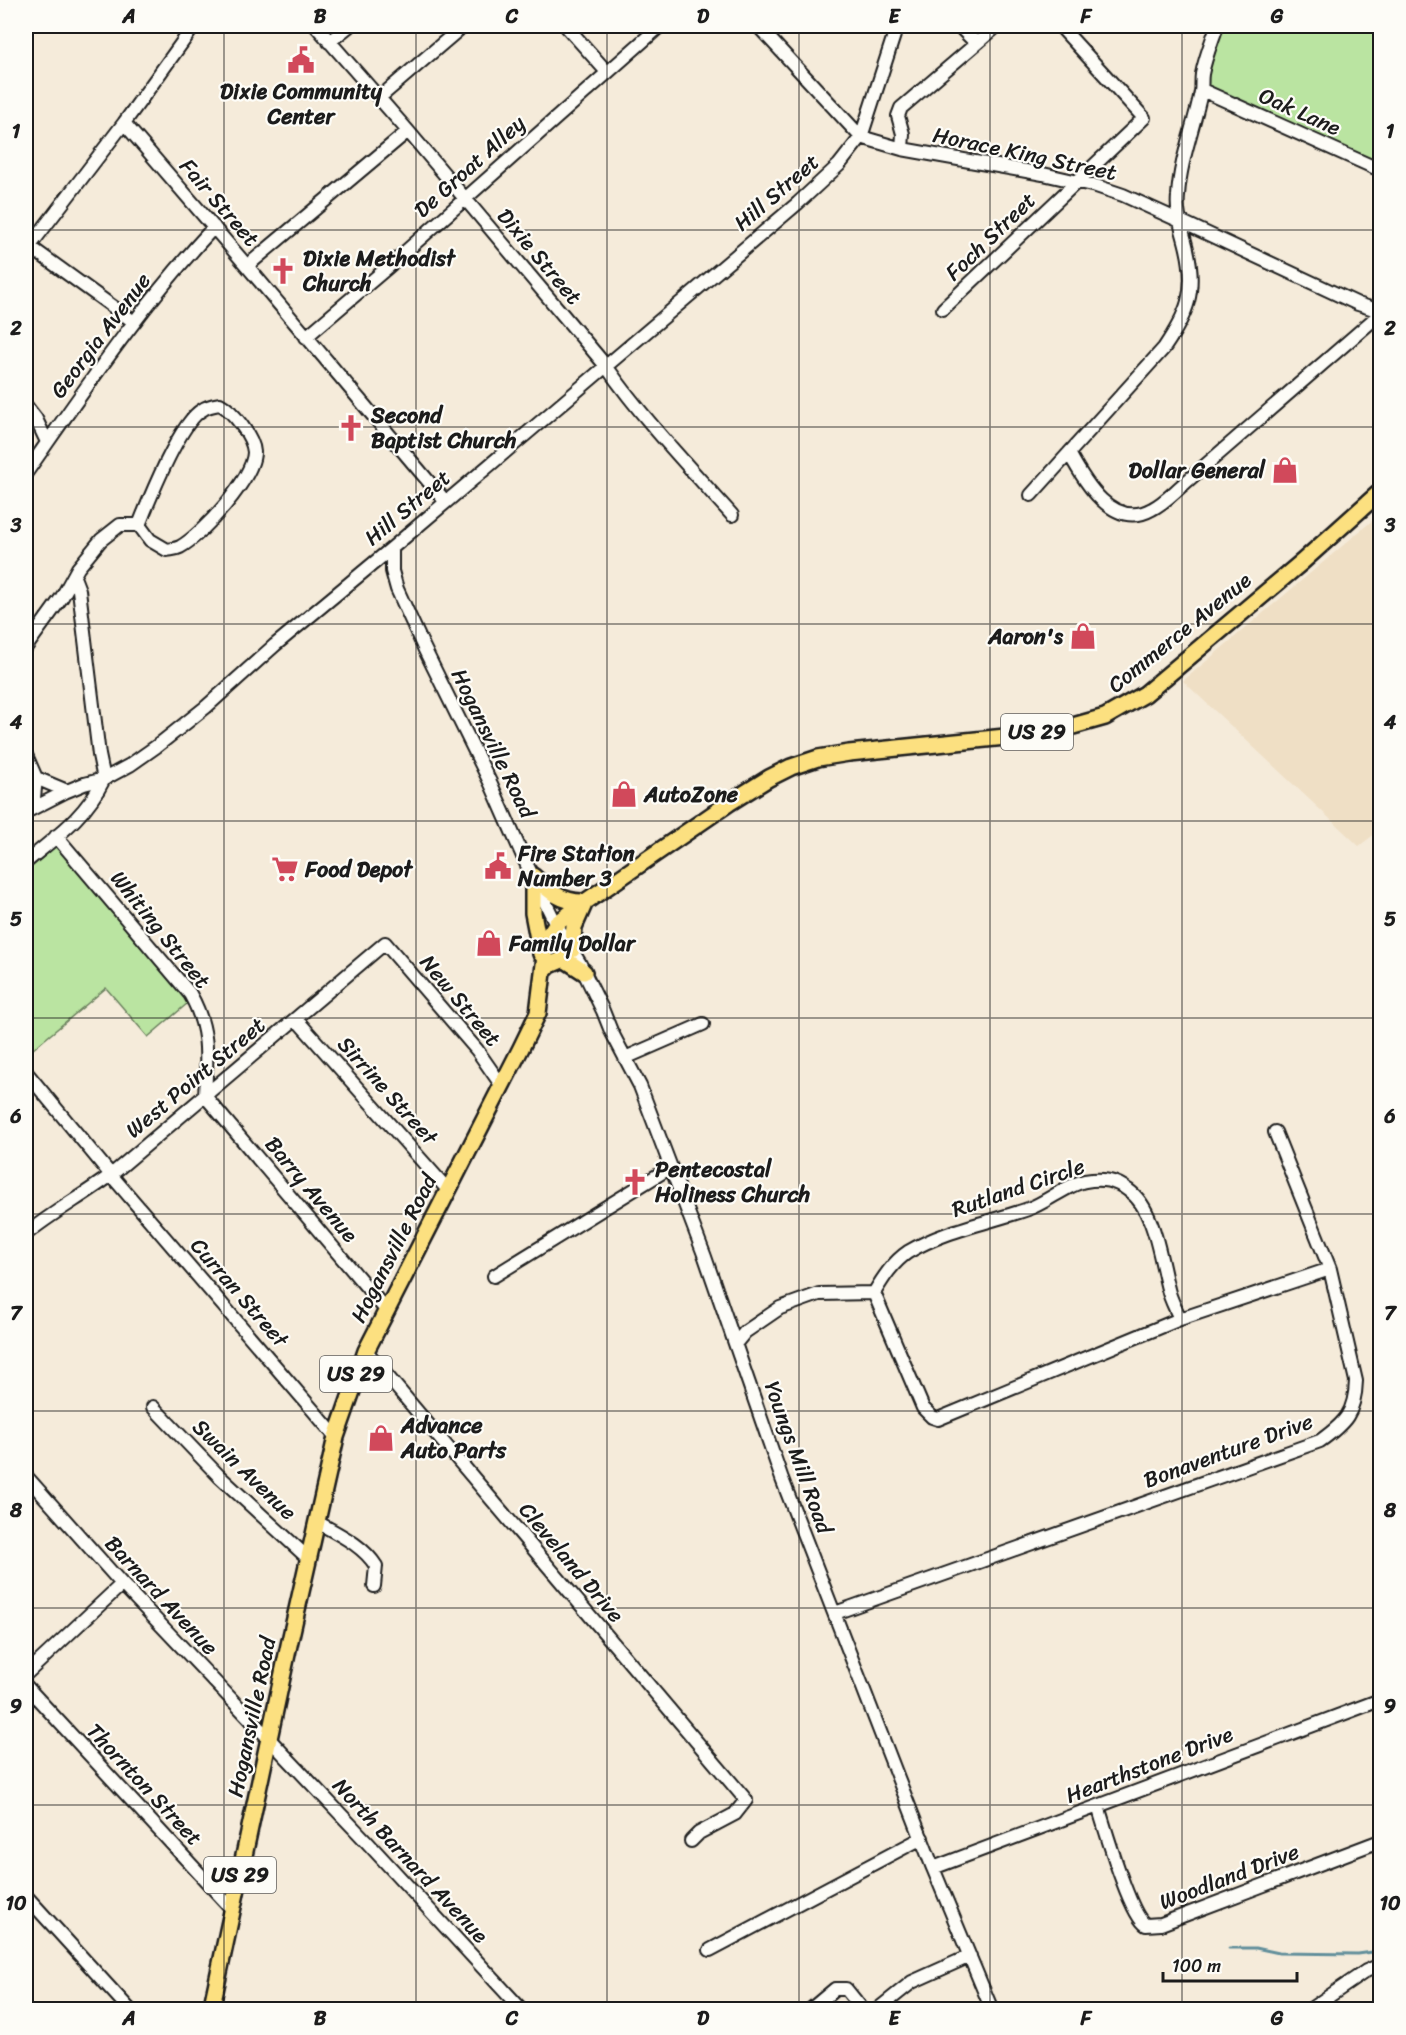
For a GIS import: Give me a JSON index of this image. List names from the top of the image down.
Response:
{
  "streets": {
    "main road": ["Commerce Avenue", "US 29", "Hogansville Road"],
    "street": [
      "Oak Lane",
      "Horace King Street",
      "De Groat Alley",
      "Hill Street",
      "Fair Street",
      "Foch Street",
      "Dixie Street",
      "Georgia Avenue",
      "Whiting Street",
      "New Street",
      "West Point Street",
      "Sirrine Street",
      "Rutland Circle",
      "Barry Avenue",
      "Curran Street",
      "Bonaventure Drive",
      "Youngs Mill Road",
      "Swain Avenue",
      "Cleveland Drive",
      "Barnard Avenue",
      "Hearthstone Drive",
      "Thornton Street",
      "North Barnard Avenue",
      "Woodland Drive"
    ]
  },
  "crossings": [
    ["Horace King Street", "Hill Street"],
    ["Horace King Street", "Foch Street"],
    ["De Groat Alley", "Fair Street"],
    ["De Groat Alley", "Dixie Street"],
    ["Hill Street", "Fair Street"],
    ["Hill Street", "Dixie Street"],
    ["Hill Street", "Hogansville Road"],
    ["Fair Street", "Georgia Avenue"],
    ["Commerce Avenue", "Hogansville Road"],
    ["Commerce Avenue", "Youngs Mill Road"],
    ["Hogansville Road", "New Street"],
    ["Hogansville Road", "Sirrine Street"],
    ["Hogansville Road", "Barry Avenue"],
    ["Hogansville Road", "Curran Street"],
    ["Hogansville Road", "Youngs Mill Road"],
    ["Hogansville Road", "Swain Avenue"],
    ["Hogansville Road", "Cleveland Drive"],
    ["Hogansville Road", "Barnard Avenue"],
    ["Hogansville Road", "Thornton Street"],
    ["Hogansville Road", "North Barnard Avenue"],
    ["Whiting Street", "West Point Street"],
    ["Whiting Street", "Barry Avenue"],
    ["New Street", "West Point Street"],
    ["West Point Street", "Sirrine Street"],
    ["West Point Street", "Barry Avenue"],
    ["West Point Street", "Curran Street"],
    ["Bonaventure Drive", "Youngs Mill Road"],
    ["Youngs Mill Road", "Hearthstone Drive"],
    ["Barnard Avenue", "North Barnard Avenue"],
    ["Hearthstone Drive", "Woodland Drive"]
  ],
  "places": {
    "public building": ["Dixie Community Center", "Fire Station Number 3"],
    "church": ["Dixie Methodist Church", "Second Baptist Church", "Pentecostal Holiness Church"],
    "shop": [
      "Dollar General",
      "Aaron's",
      "AutoZone",
      "Family Dollar",
      "Advance Auto Parts"
    ],
    "supermarket": ["Food Depot"]
  },
  "scale_bar": "100 m",
  "grid": {
    "columns": [
      "A",
      "B",
      "C",
      "D",
      "E",
      "F",
      "G"
    ],
    "rows": [
      "1",
      "2",
      "3",
      "4",
      "5",
      "6",
      "7",
      "8",
      "9",
      "10"
    ]
  }
}
